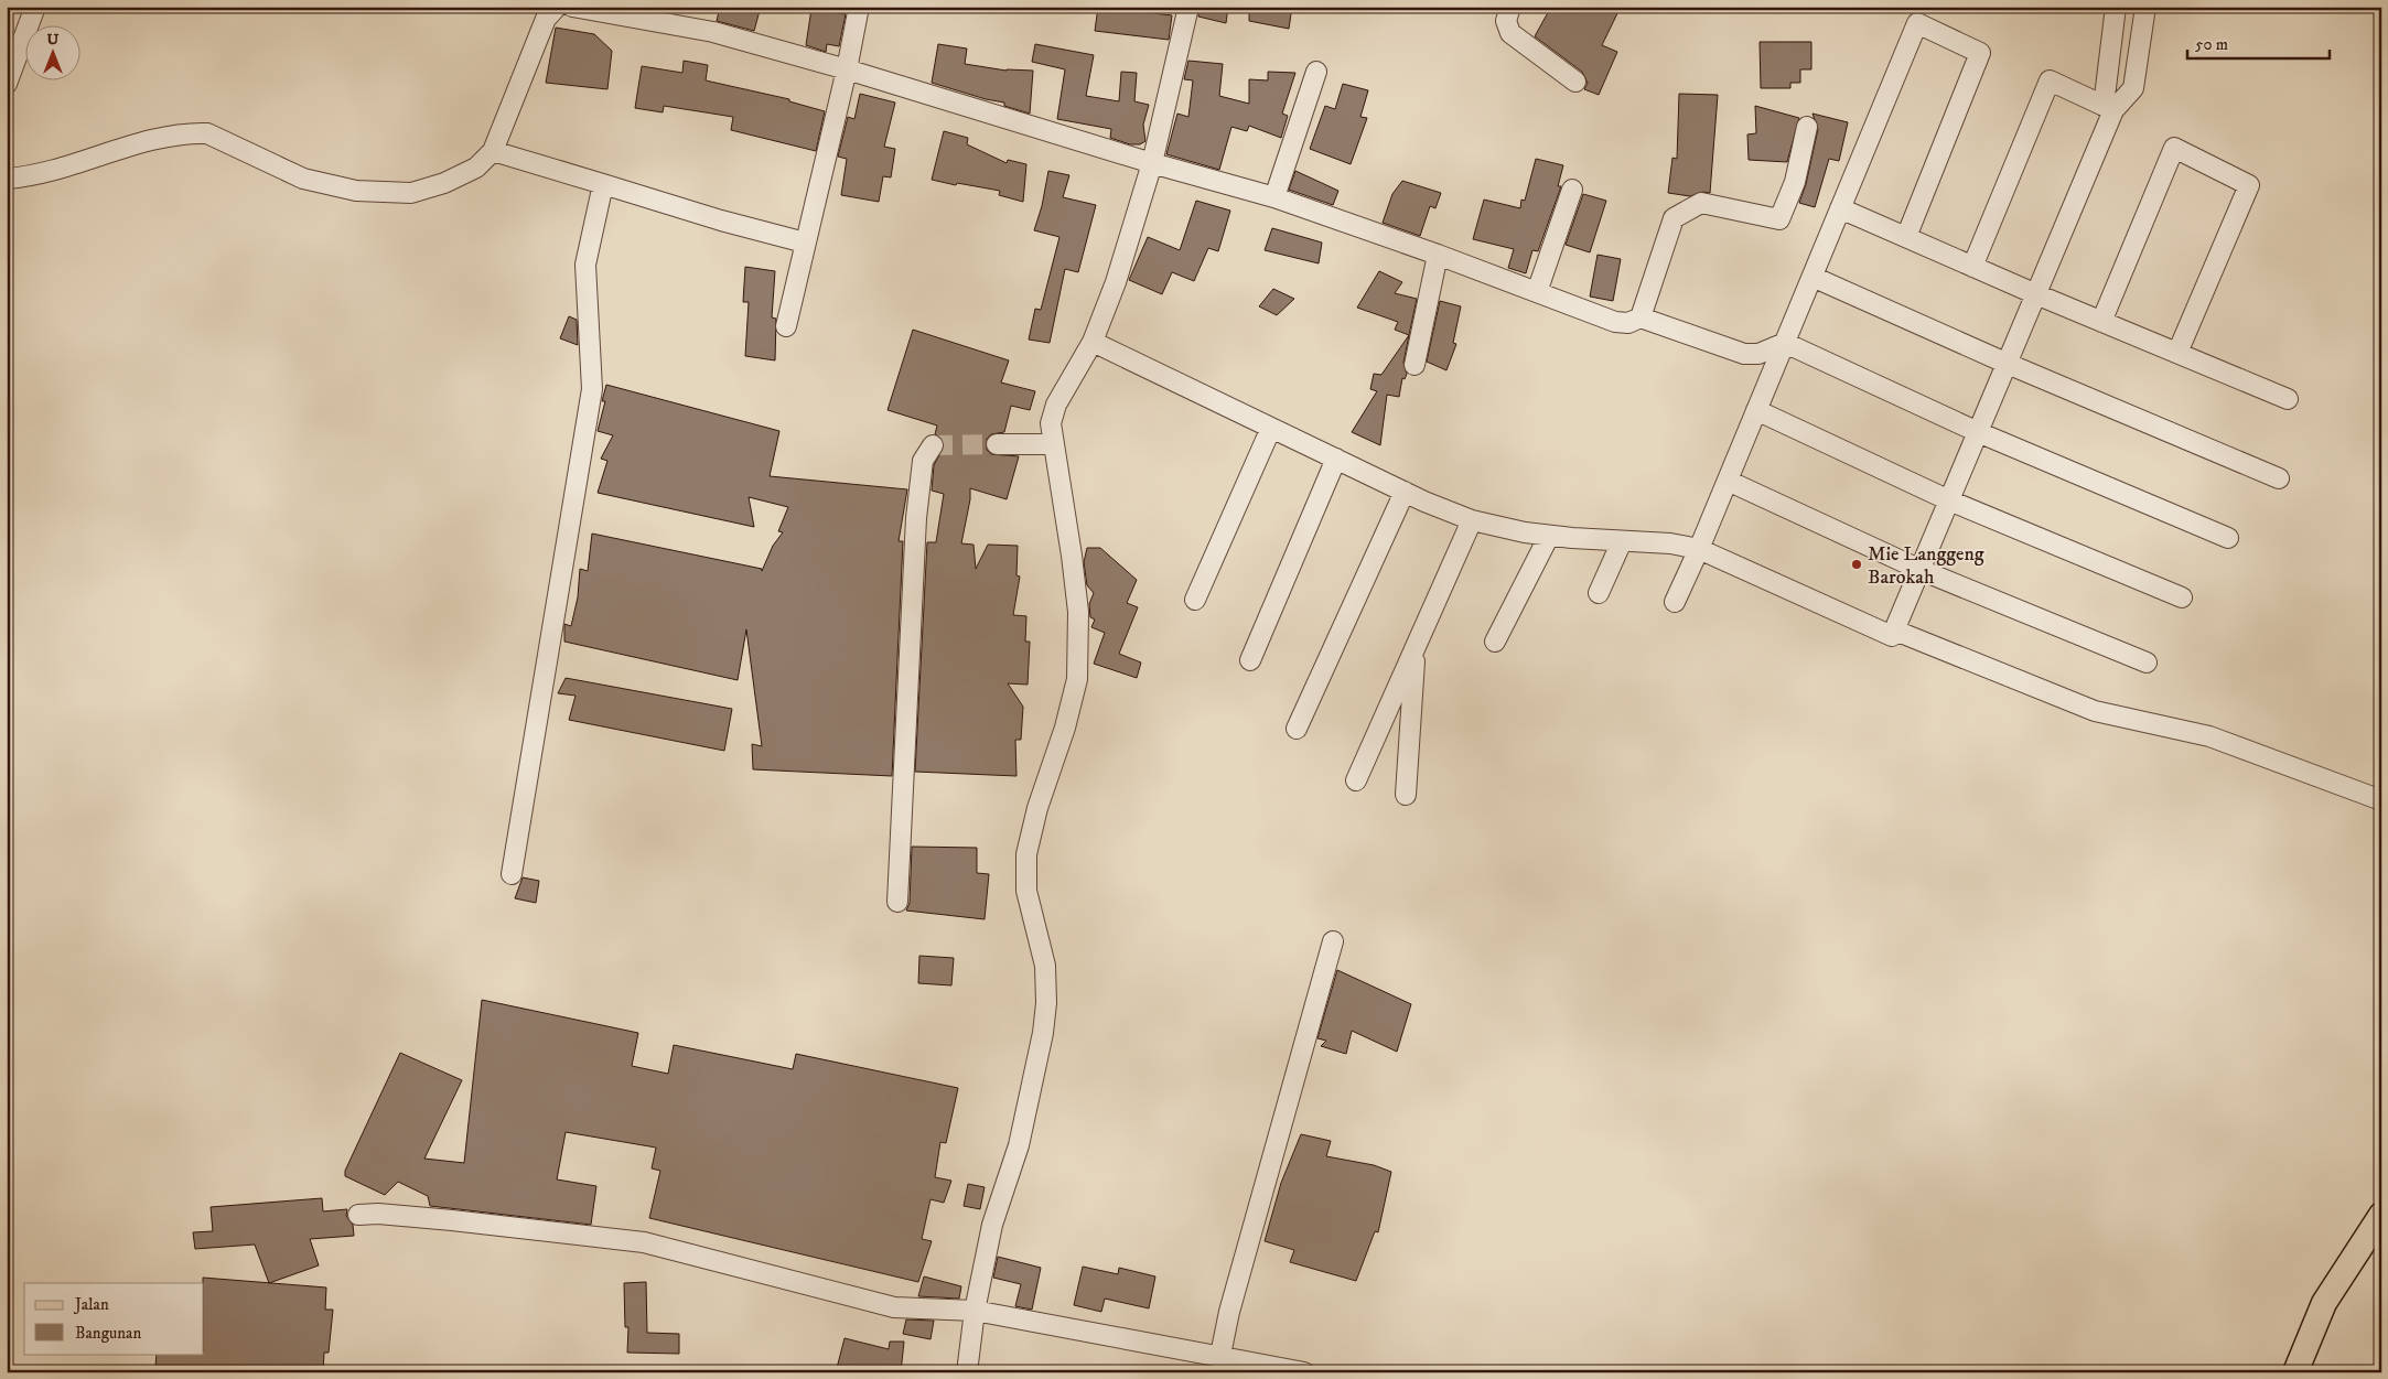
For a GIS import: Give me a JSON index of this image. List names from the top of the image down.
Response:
{
  "places": ["Mie Langgeng Barokah"],
  "legend": ["Jalan", "Bangunan"],
  "scale_bar": "50 m",
  "north": "top"
}
